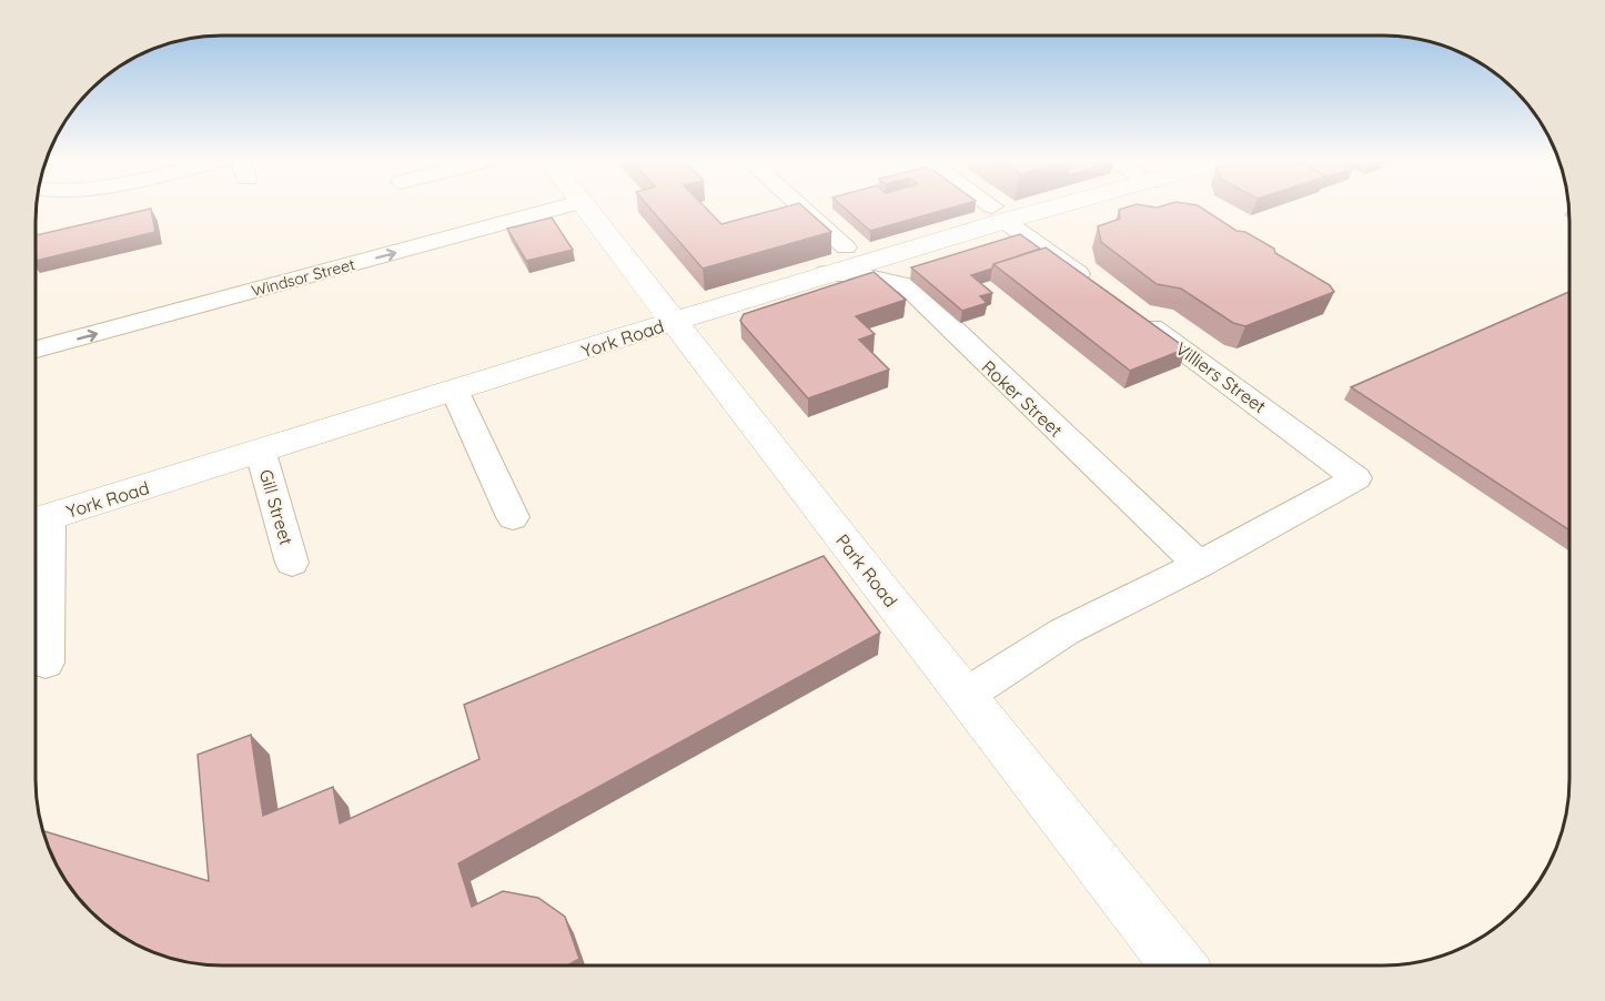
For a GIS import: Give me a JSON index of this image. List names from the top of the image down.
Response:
{
  "streets": {
    "main road": ["York Road", "Park Road"],
    "street": [
      "Windsor Street",
      "Villiers Street",
      "Roker Street",
      "Gill Street"
    ]
  },
  "crossings": [
    ["York Road", "Roker Street"],
    ["York Road", "Gill Street"],
    ["York Road", "Park Road"],
    ["Villiers Street", "Roker Street"]
  ],
  "one_way": ["Windsor Street"]
}
